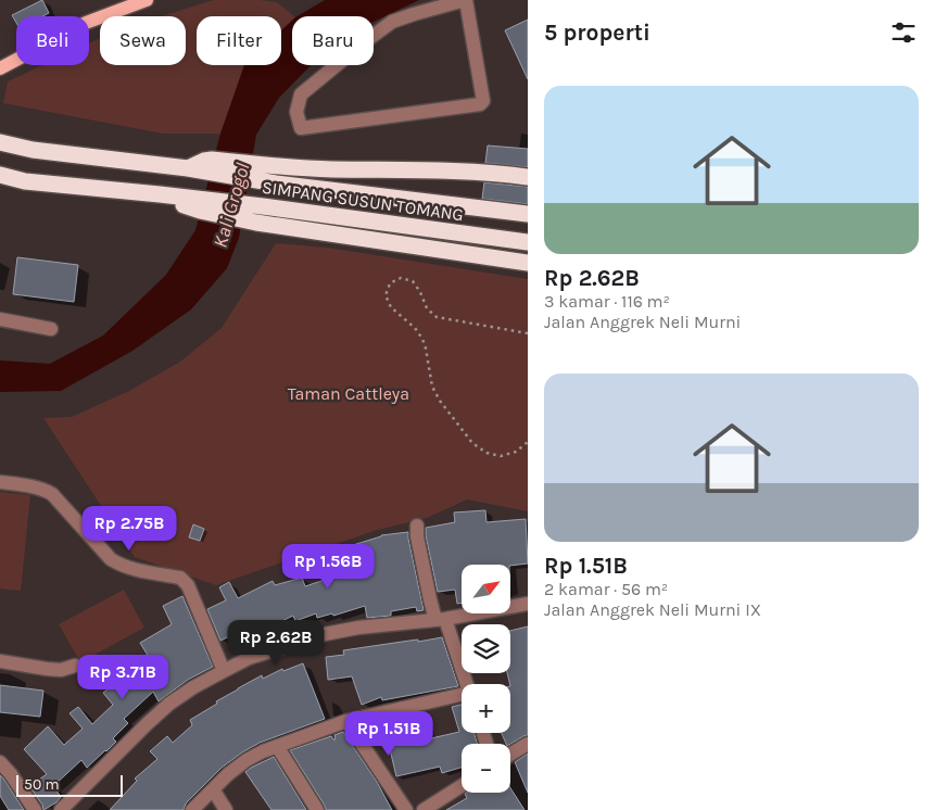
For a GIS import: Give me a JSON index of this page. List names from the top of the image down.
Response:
{
  "streets": {
    "highway": ["SIMPANG SUSUN TOMANG"]
  },
  "water": ["Kali Grogol"],
  "parks": ["Taman Cattleya"],
  "scale_bar": "50 m",
  "north": "top right",
  "page": {
    "heading": "5 properti",
    "chip": [
      "Beli",
      "Sewa",
      "Filter",
      "Baru"
    ],
    "list": [
      {
        "name": "Rp 2.62B",
        "note": "3 kamar · 116 m² · Jalan Anggrek Neli Murni"
      },
      {
        "name": "Rp 1.51B",
        "note": "2 kamar · 56 m² · Jalan Anggrek Neli Murni IX"
      }
    ],
    "price": [
      "Rp 2.75B",
      "Rp 1.56B",
      "Rp 2.62B",
      "Rp 3.71B",
      "Rp 1.51B"
    ],
    "map_buttons": ["+", "−"],
    "scale": "50 m"
  }
}
